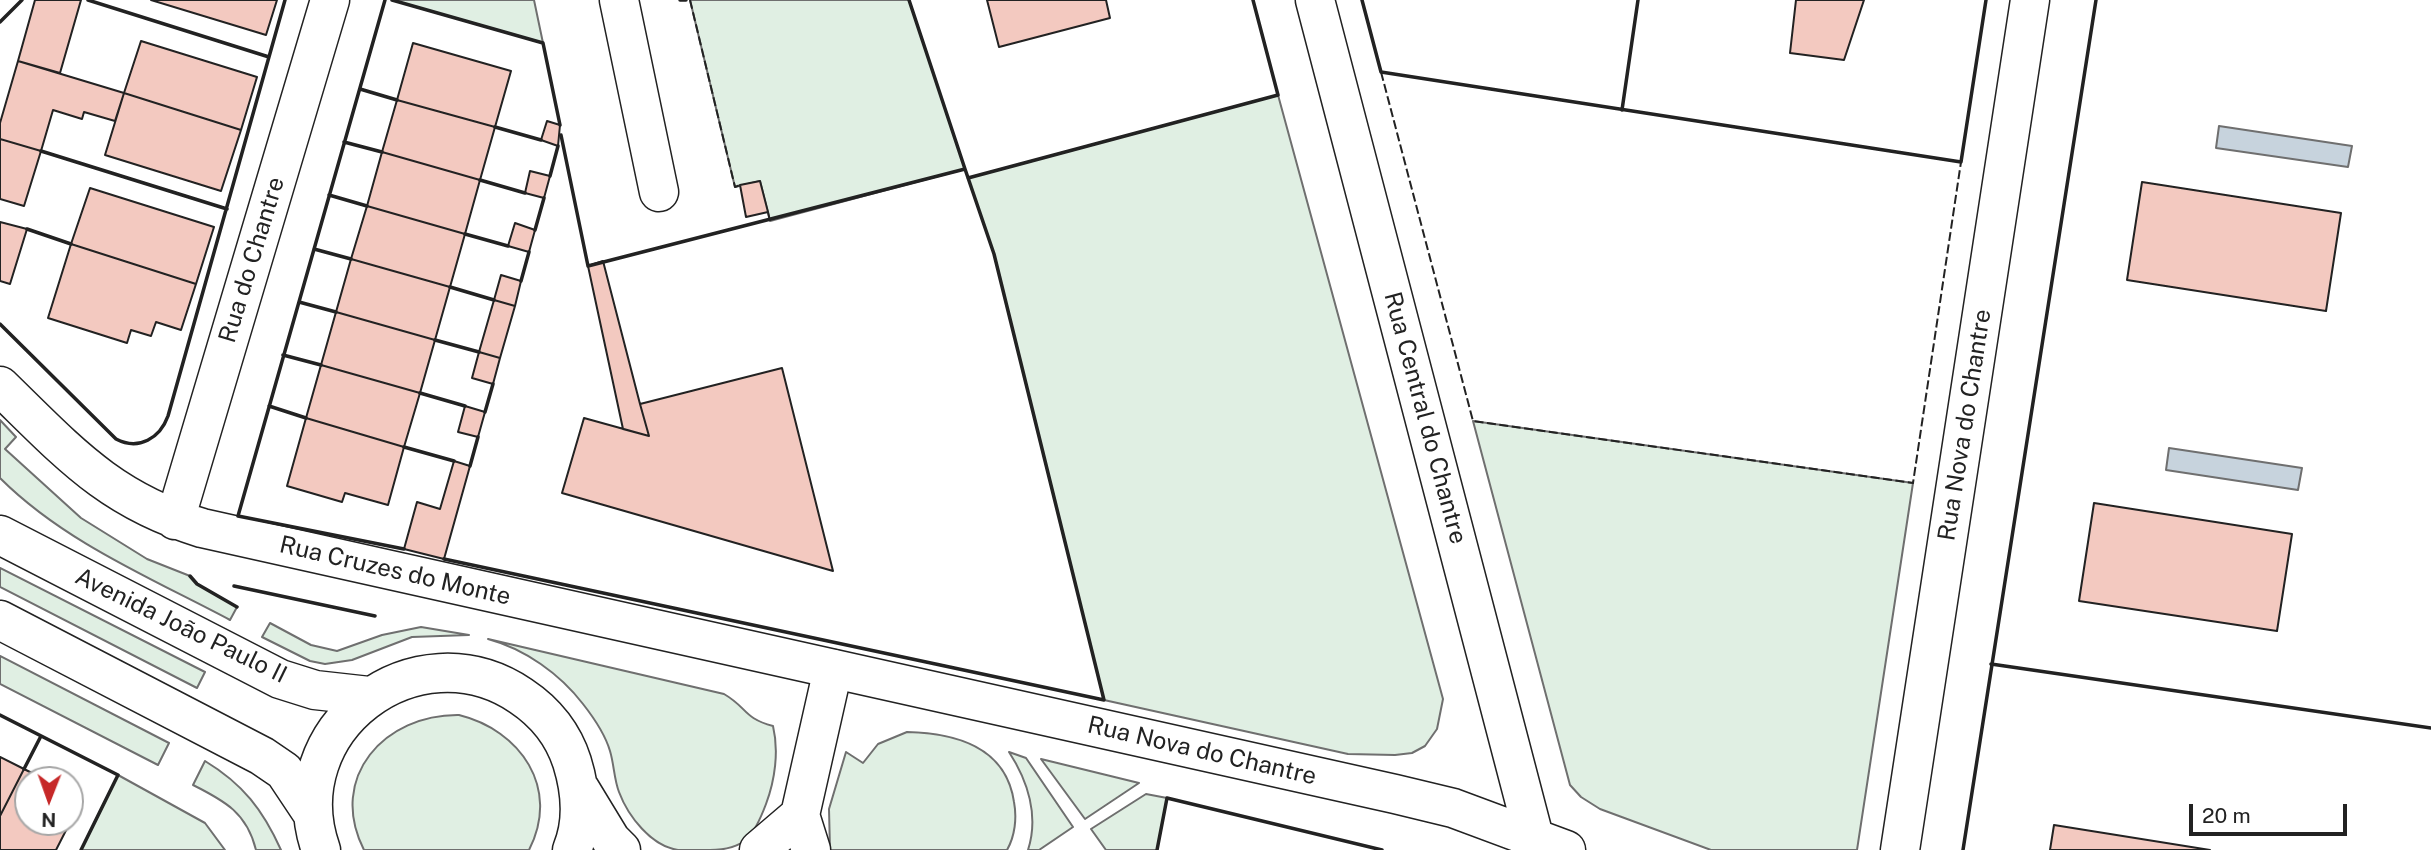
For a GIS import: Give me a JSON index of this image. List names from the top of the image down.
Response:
{
  "streets": {
    "street": [
      "Rua do Chantre",
      "Rua Central do Chantre",
      "Rua Nova do Chantre",
      "Rua Cruzes do Monte",
      "Avenida João Paulo II"
    ]
  },
  "crossings": [
    ["Rua do Chantre", "Rua Cruzes do Monte"],
    ["Rua Central do Chantre", "Rua Nova do Chantre"],
    ["Rua Nova do Chantre", "Rua Cruzes do Monte"]
  ],
  "scale_bar": "20 m",
  "north": "bottom"
}
